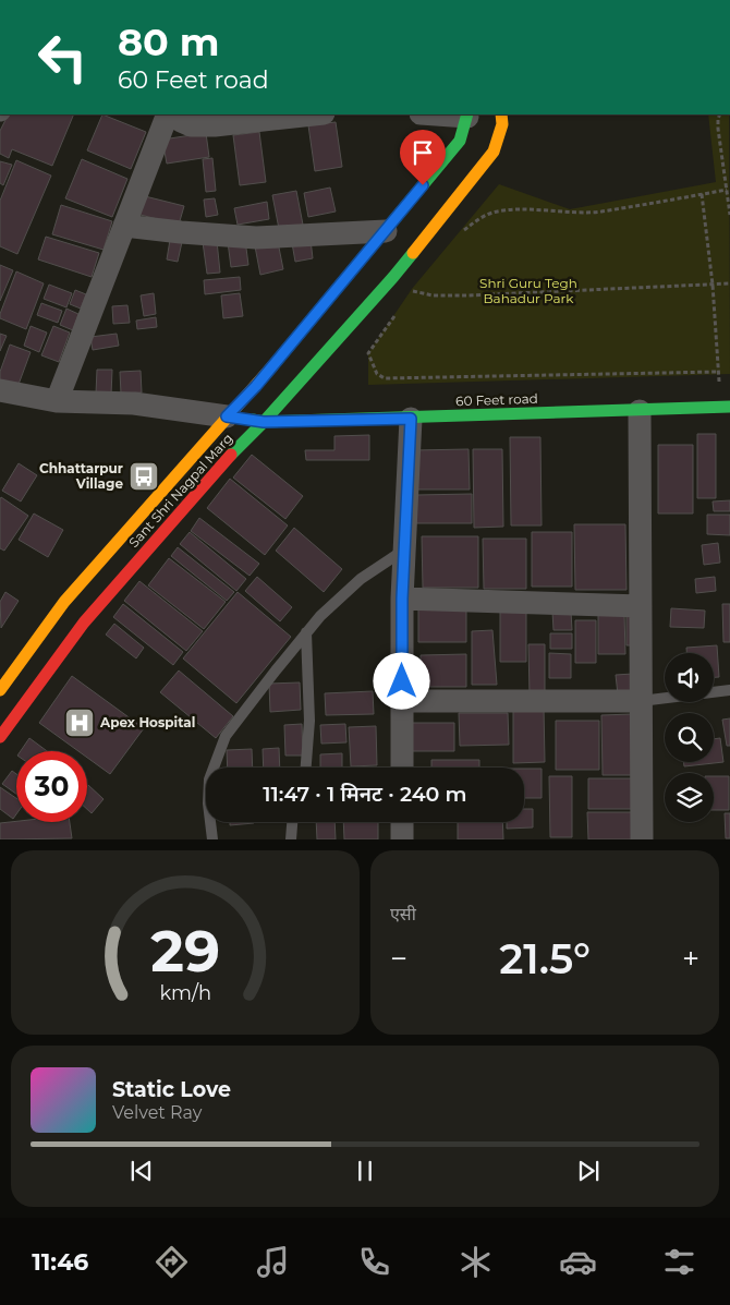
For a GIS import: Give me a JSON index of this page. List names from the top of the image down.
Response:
{
  "streets": {
    "main road": ["60 Feet road", "Sant Shri Nagpal Marg"]
  },
  "crossings": [
    ["60 Feet road", "Sant Shri Nagpal Marg"]
  ],
  "parks": ["Shri Guru Tegh Bahadur Park"],
  "places": {
    "bus stop": ["Chhattarpur Village"],
    "hospital": ["Apex Hospital"]
  },
  "page": {
    "turn": ["80 m", "60 Feet road"],
    "limit": "30",
    "trip": "11:47 · 1 मिनट · 240 m",
    "tile": "एसी",
    "heat": ["−", "21.5°", "+"],
    "song": ["Static Love", "Velvet Ray"],
    "tabs": "11:46",
    "gauge": ["29", "km/h"]
  }
}
